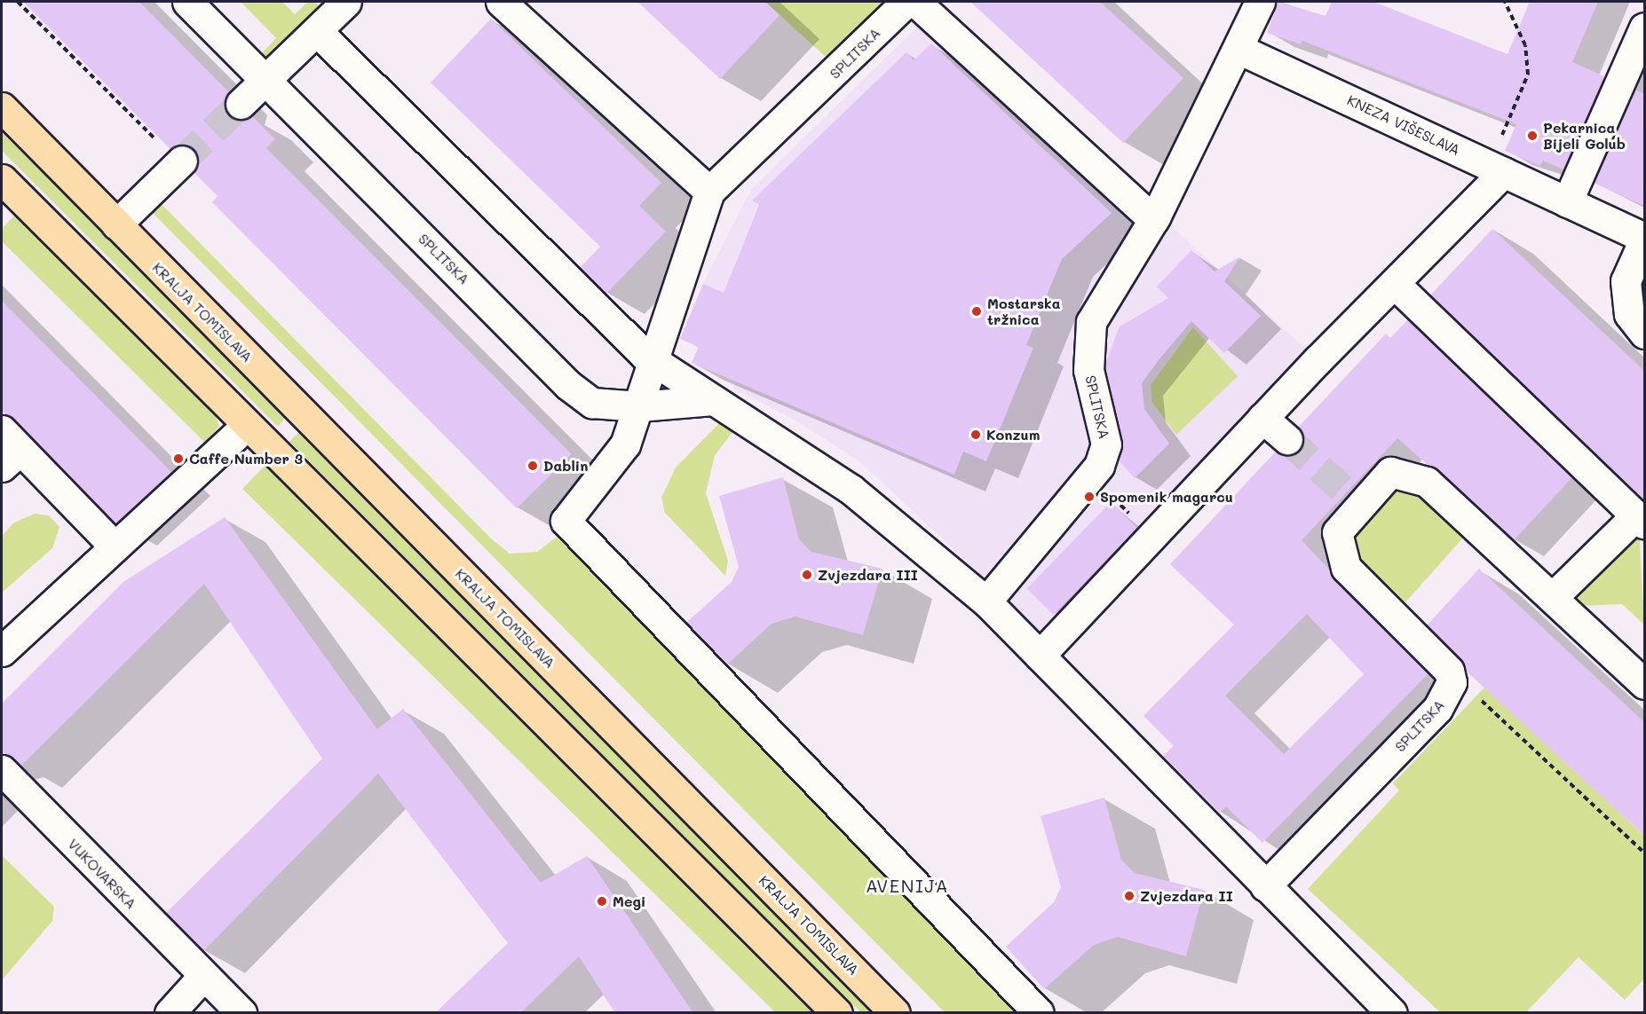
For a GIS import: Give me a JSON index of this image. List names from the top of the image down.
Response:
{
  "streets": {
    "main road": ["KRALJA TOMISLAVA"],
    "street": ["SPLITSKA", "KNEZA VIŠESLAVA", "VUKOVARSKA"]
  },
  "crossings": [
    ["SPLITSKA", "KNEZA VIŠESLAVA"]
  ],
  "districts": ["AVENIJA"],
  "places": [
    "Pekarnica Bijeli Golub",
    "Mostarska tržnica",
    "Konzum",
    "Caffe Number 3",
    "Dablin",
    "Spomenik magarcu",
    "Zvjezdara III",
    "Zvjezdara II",
    "Megi"
  ]
}
